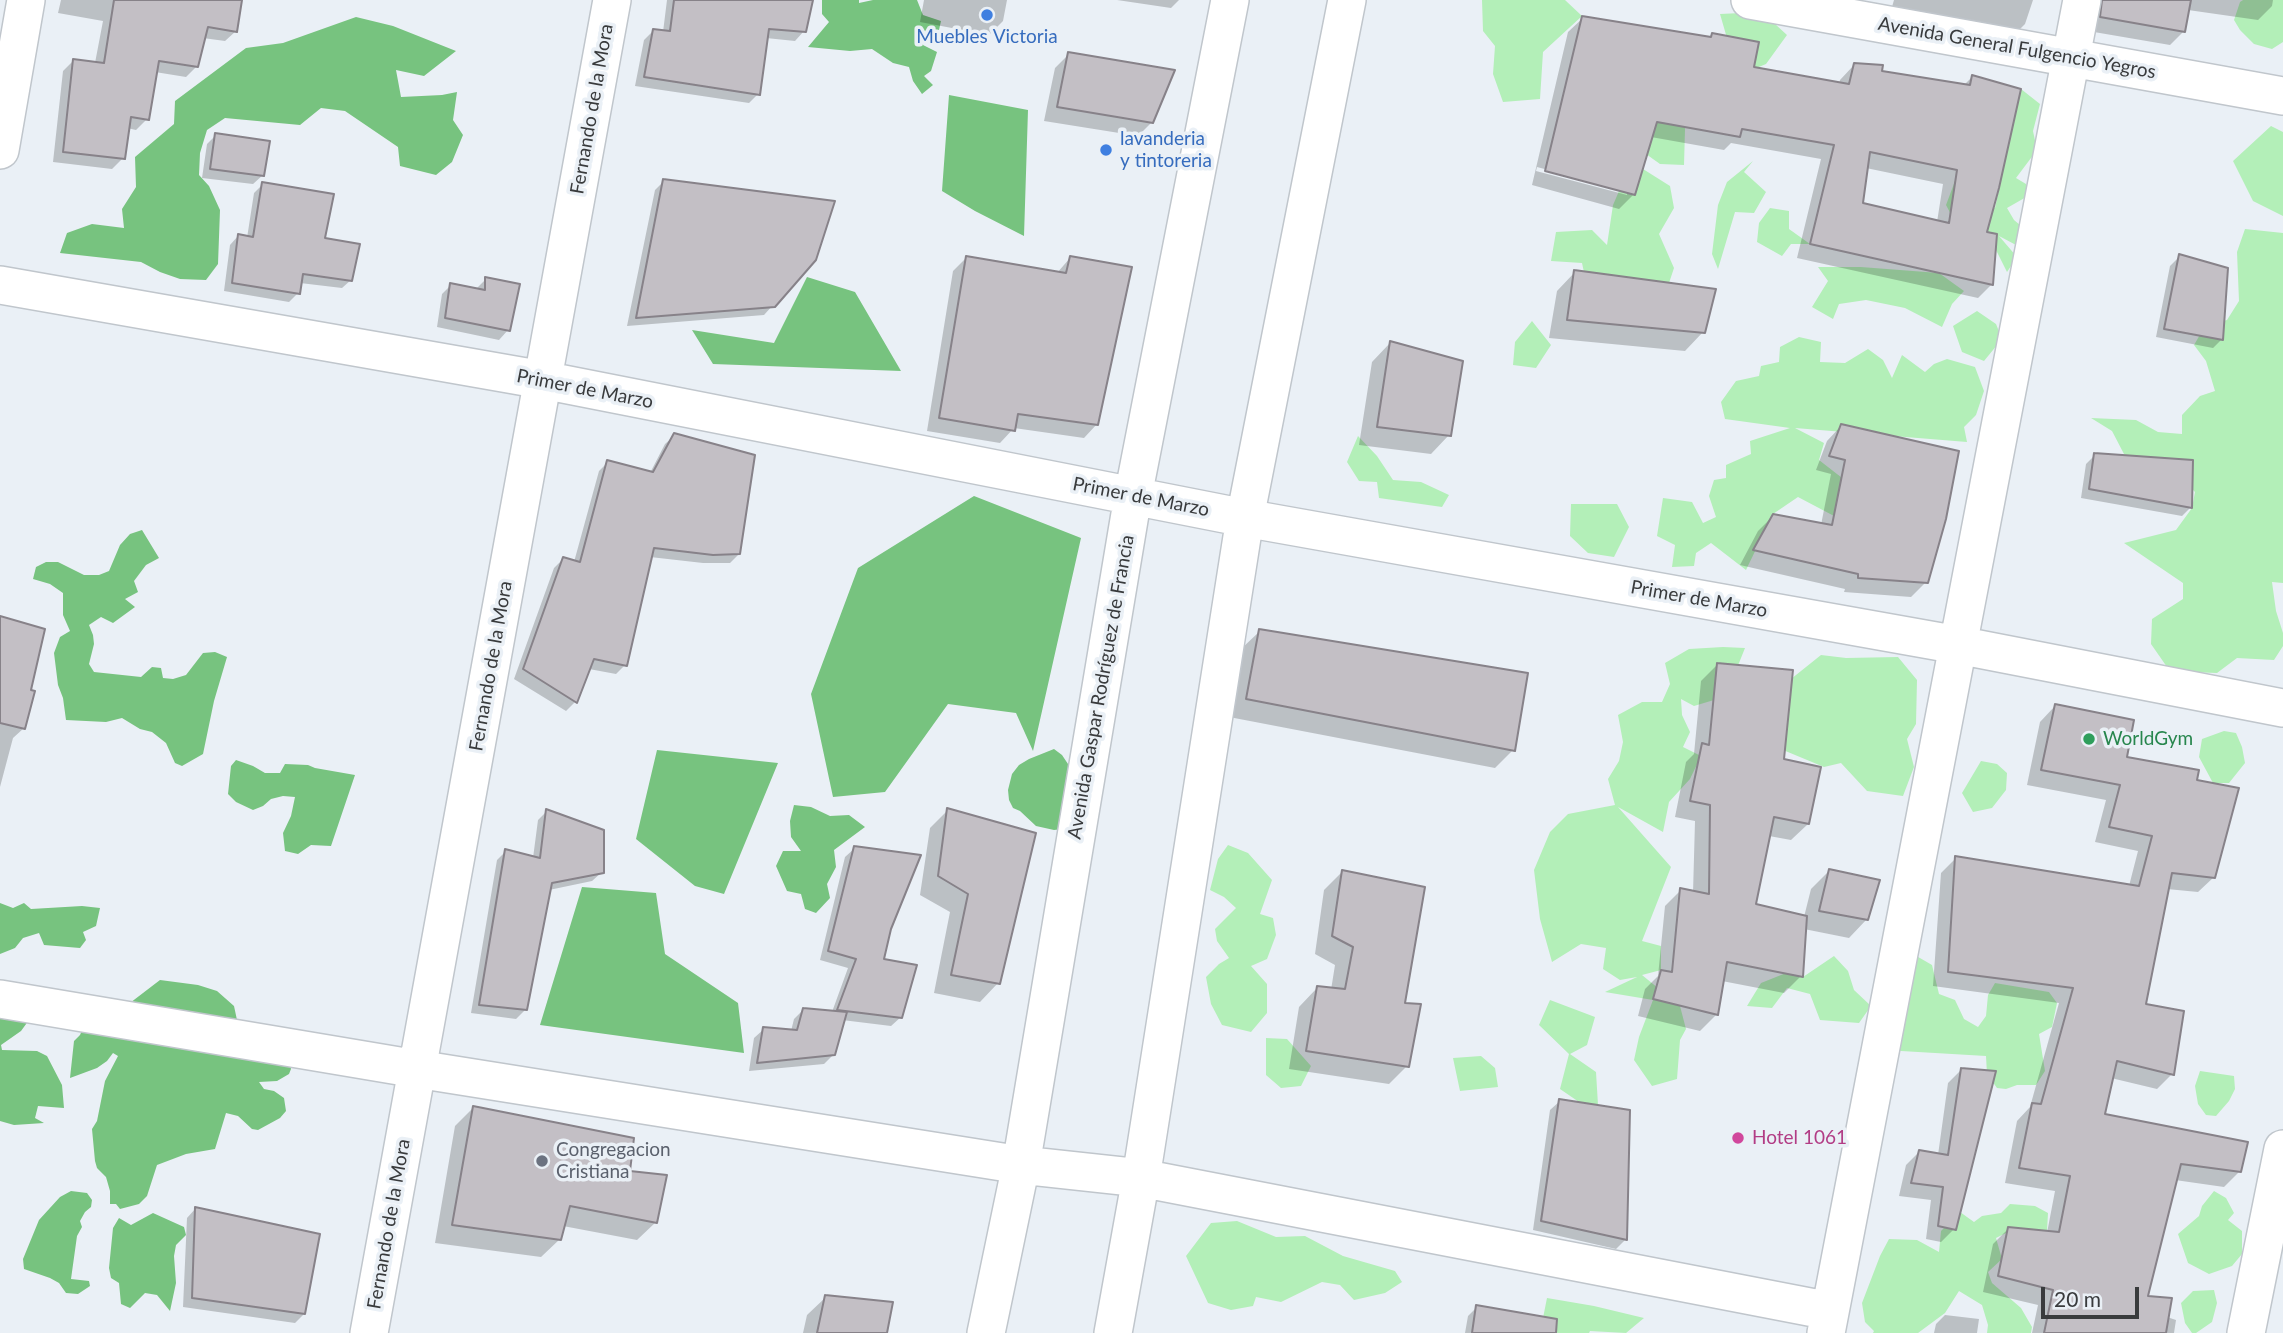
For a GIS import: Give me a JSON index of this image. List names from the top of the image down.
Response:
{
  "streets": {
    "street": [
      "Avenida General Fulgencio Yegros",
      "Fernando de la Mora",
      "Primer de Marzo",
      "Avenida Gaspar Rodríguez de Francia"
    ]
  },
  "crossings": [
    ["Fernando de la Mora", "Primer de Marzo"],
    ["Primer de Marzo", "Avenida Gaspar Rodríguez de Francia"]
  ],
  "places": [
    "Muebles Victoria",
    "lavanderia y tintoreria",
    "WorldGym",
    "Hotel 1061",
    "Congregacion Cristiana"
  ],
  "scale_bar": "20 m"
}
